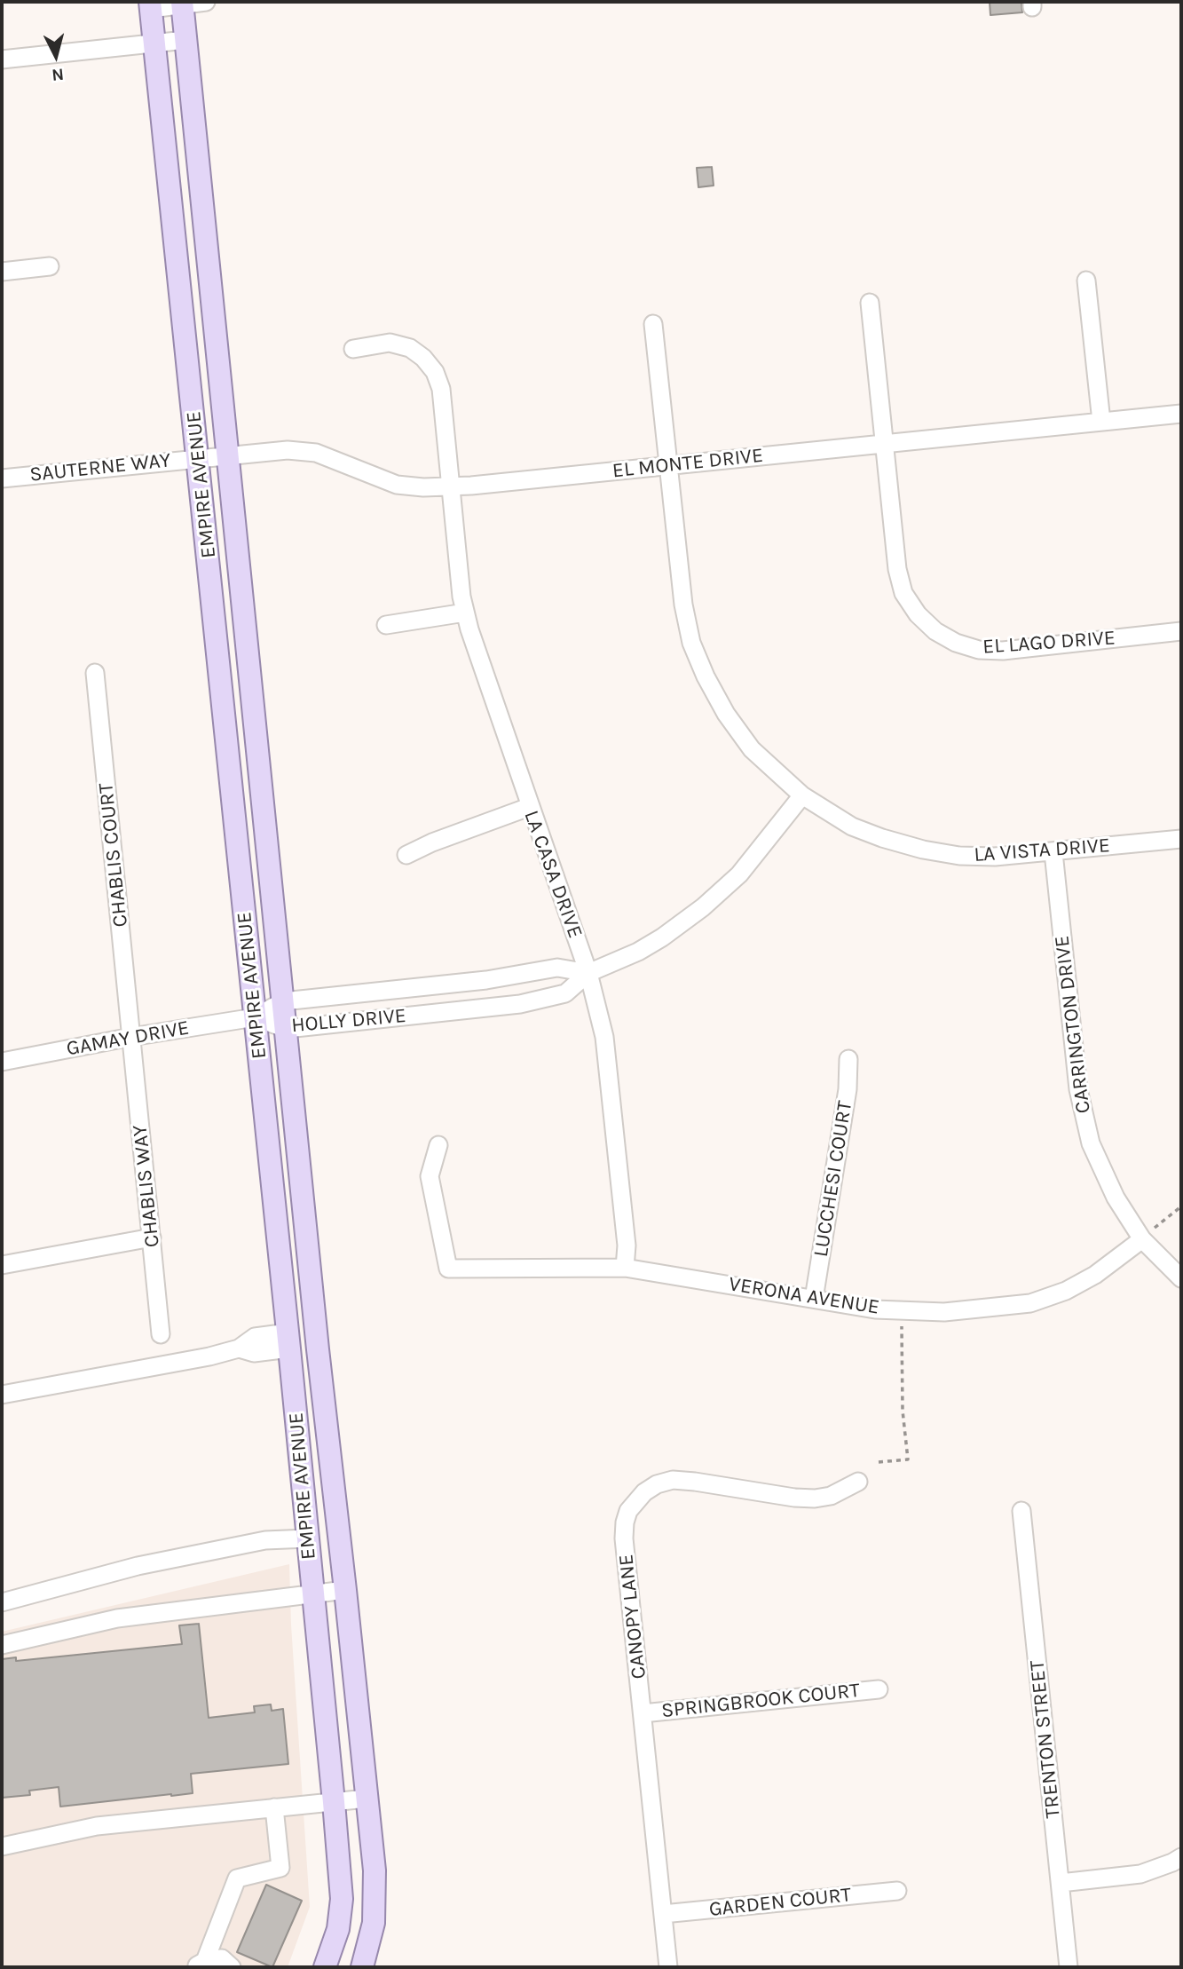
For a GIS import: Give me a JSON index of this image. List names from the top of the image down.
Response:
{
  "streets": {
    "main road": ["EMPIRE AVENUE"],
    "street": [
      "EL MONTE DRIVE",
      "SAUTERNE WAY",
      "EL LAGO DRIVE",
      "LA VISTA DRIVE",
      "CHABLIS COURT",
      "LA CASA DRIVE",
      "HOLLY DRIVE",
      "CARRINGTON DRIVE",
      "GAMAY DRIVE",
      "LUCCHESI COURT",
      "CHABLIS WAY",
      "VERONA AVENUE",
      "CANOPY LANE",
      "SPRINGBROOK COURT",
      "TRENTON STREET",
      "GARDEN COURT"
    ]
  },
  "crossings": [
    ["EL MONTE DRIVE", "SAUTERNE WAY"],
    ["EL MONTE DRIVE", "EMPIRE AVENUE"],
    ["EL MONTE DRIVE", "EL LAGO DRIVE"],
    ["EL MONTE DRIVE", "LA VISTA DRIVE"],
    ["EL MONTE DRIVE", "LA CASA DRIVE"],
    ["SAUTERNE WAY", "EMPIRE AVENUE"],
    ["EMPIRE AVENUE", "HOLLY DRIVE"],
    ["EMPIRE AVENUE", "GAMAY DRIVE"],
    ["LA VISTA DRIVE", "HOLLY DRIVE"],
    ["LA VISTA DRIVE", "CARRINGTON DRIVE"],
    ["CHABLIS COURT", "GAMAY DRIVE"],
    ["CHABLIS COURT", "CHABLIS WAY"],
    ["LA CASA DRIVE", "HOLLY DRIVE"],
    ["LA CASA DRIVE", "VERONA AVENUE"],
    ["HOLLY DRIVE", "GAMAY DRIVE"],
    ["CARRINGTON DRIVE", "VERONA AVENUE"],
    ["GAMAY DRIVE", "CHABLIS WAY"],
    ["LUCCHESI COURT", "VERONA AVENUE"],
    ["CANOPY LANE", "SPRINGBROOK COURT"],
    ["CANOPY LANE", "GARDEN COURT"]
  ],
  "north": "bottom"
}
